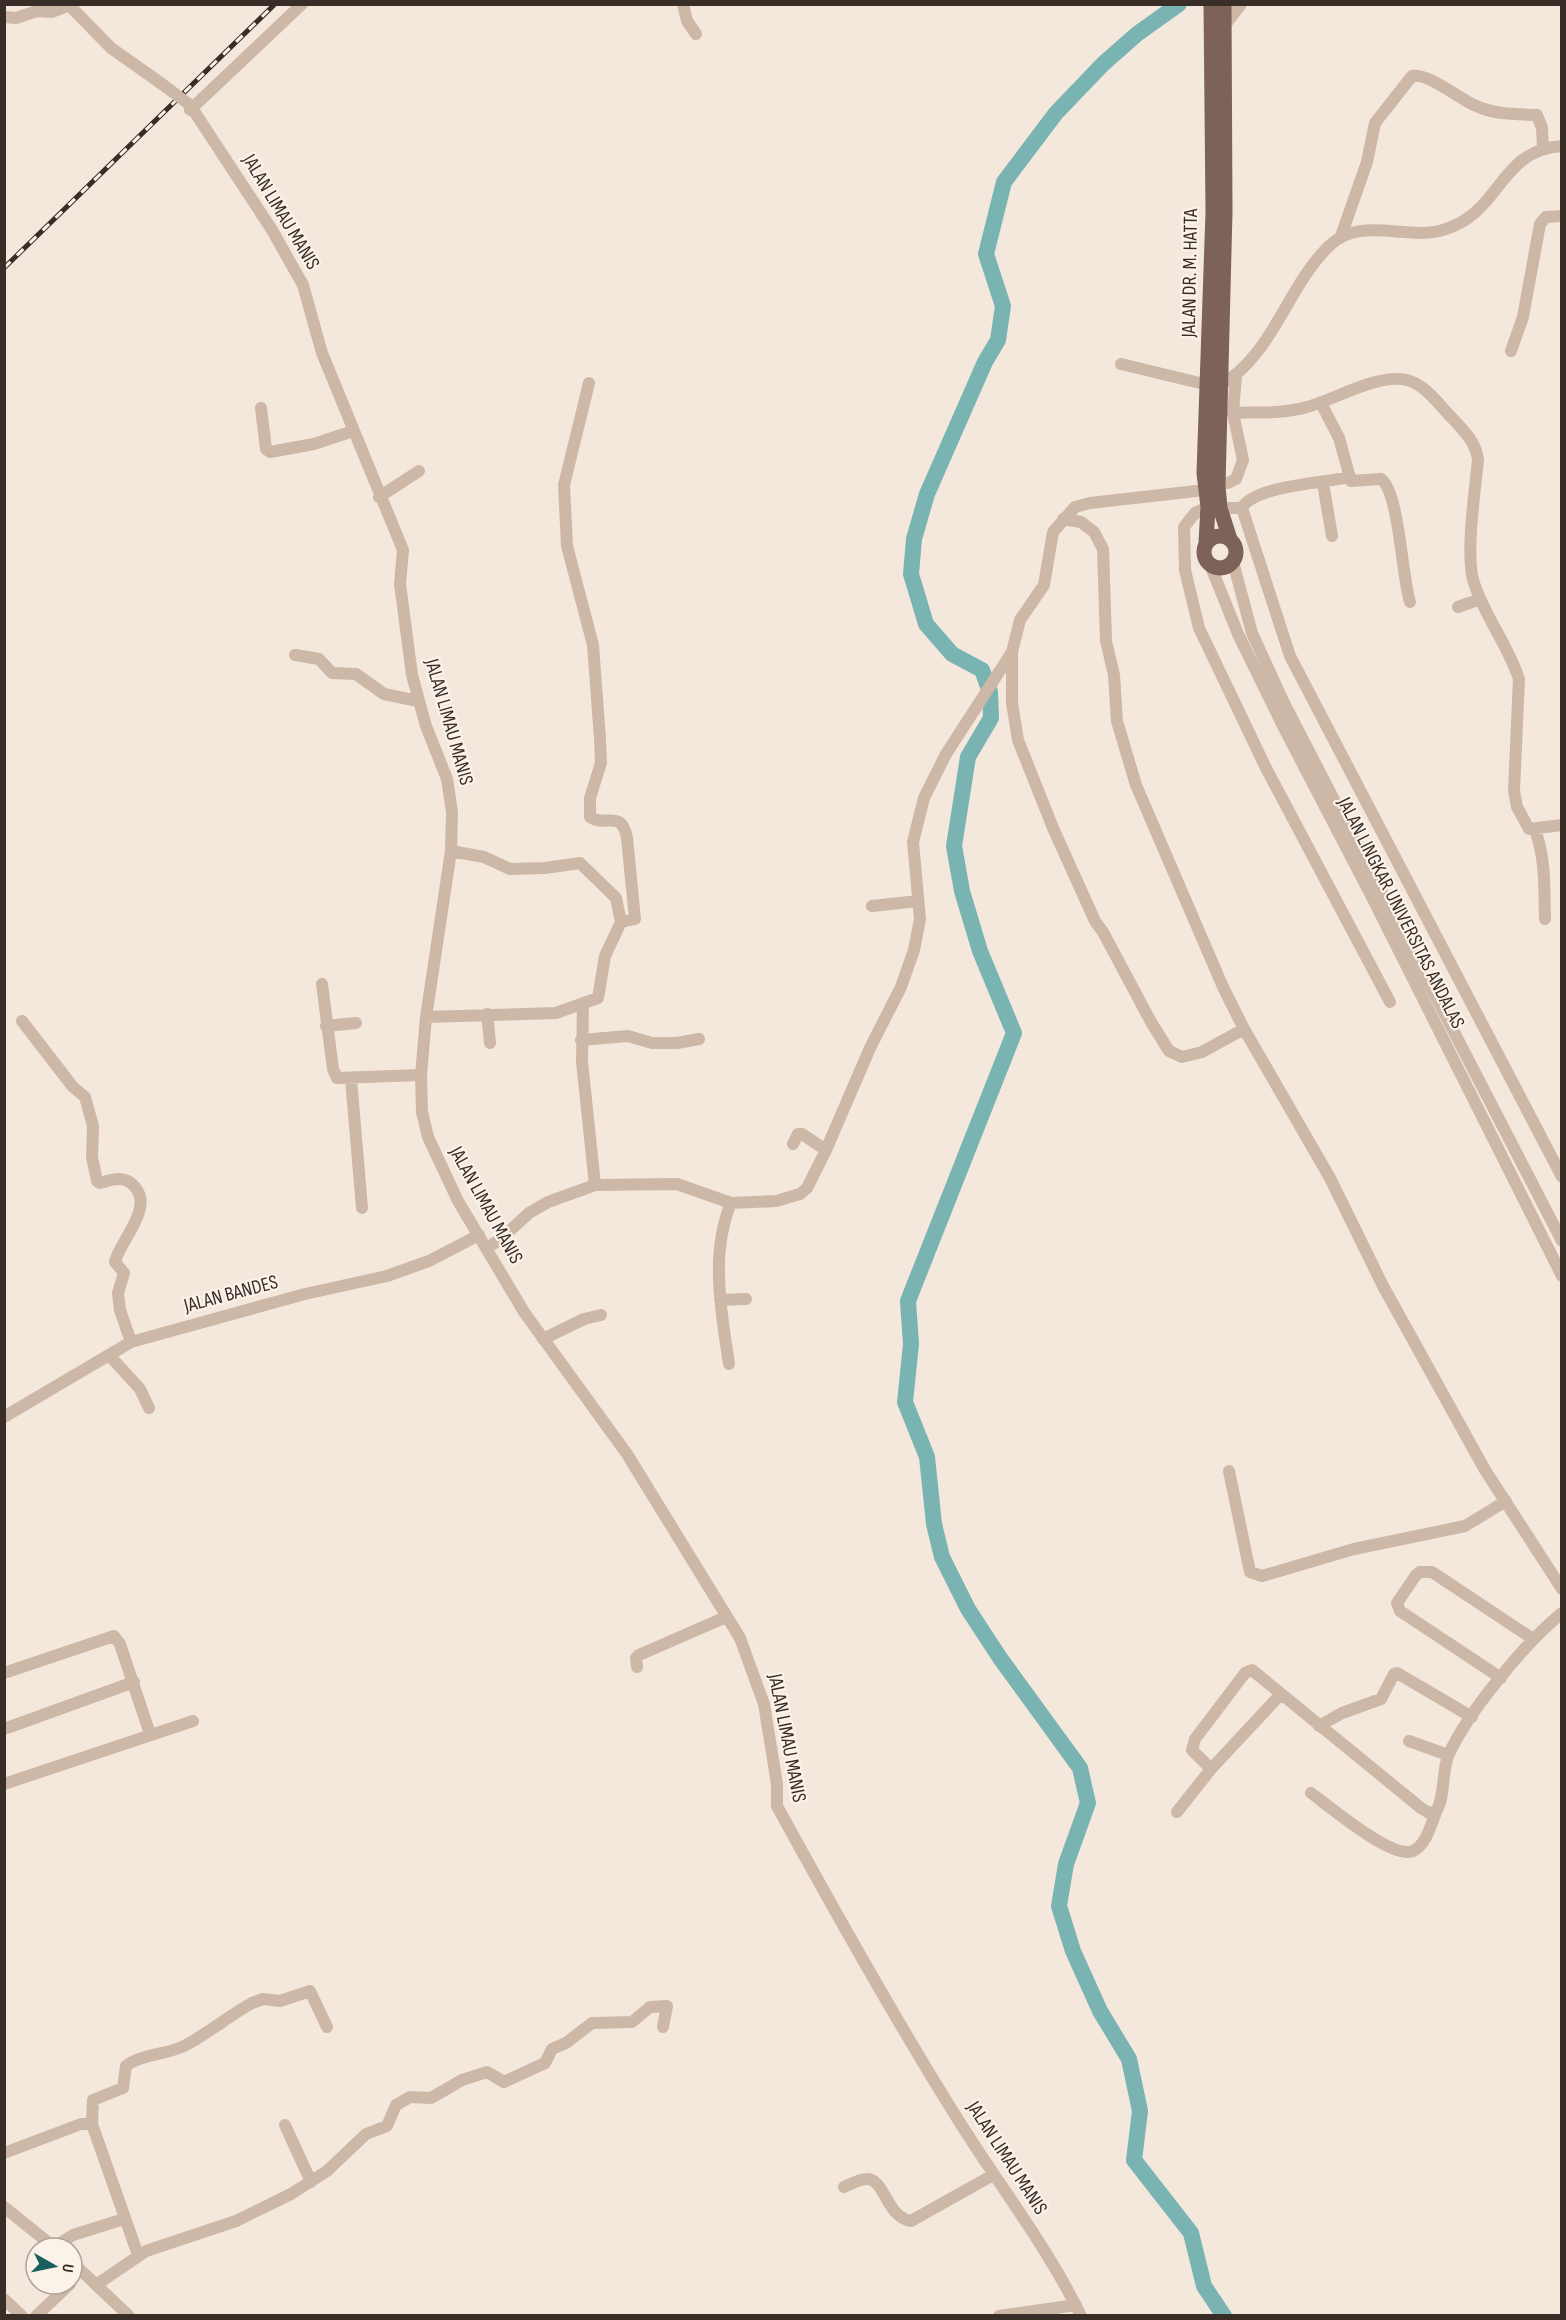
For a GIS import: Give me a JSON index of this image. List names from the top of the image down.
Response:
{
  "streets": {
    "main road": ["JALAN DR. M. HATTA"],
    "street": ["JALAN LIMAU MANIS", "JALAN LINGKAR UNIVERSITAS ANDALAS", "JALAN BANDES"]
  },
  "crossings": [
    ["JALAN LIMAU MANIS", "JALAN BANDES"],
    ["JALAN DR. M. HATTA", "JALAN LINGKAR UNIVERSITAS ANDALAS"]
  ],
  "north": "right"
}
